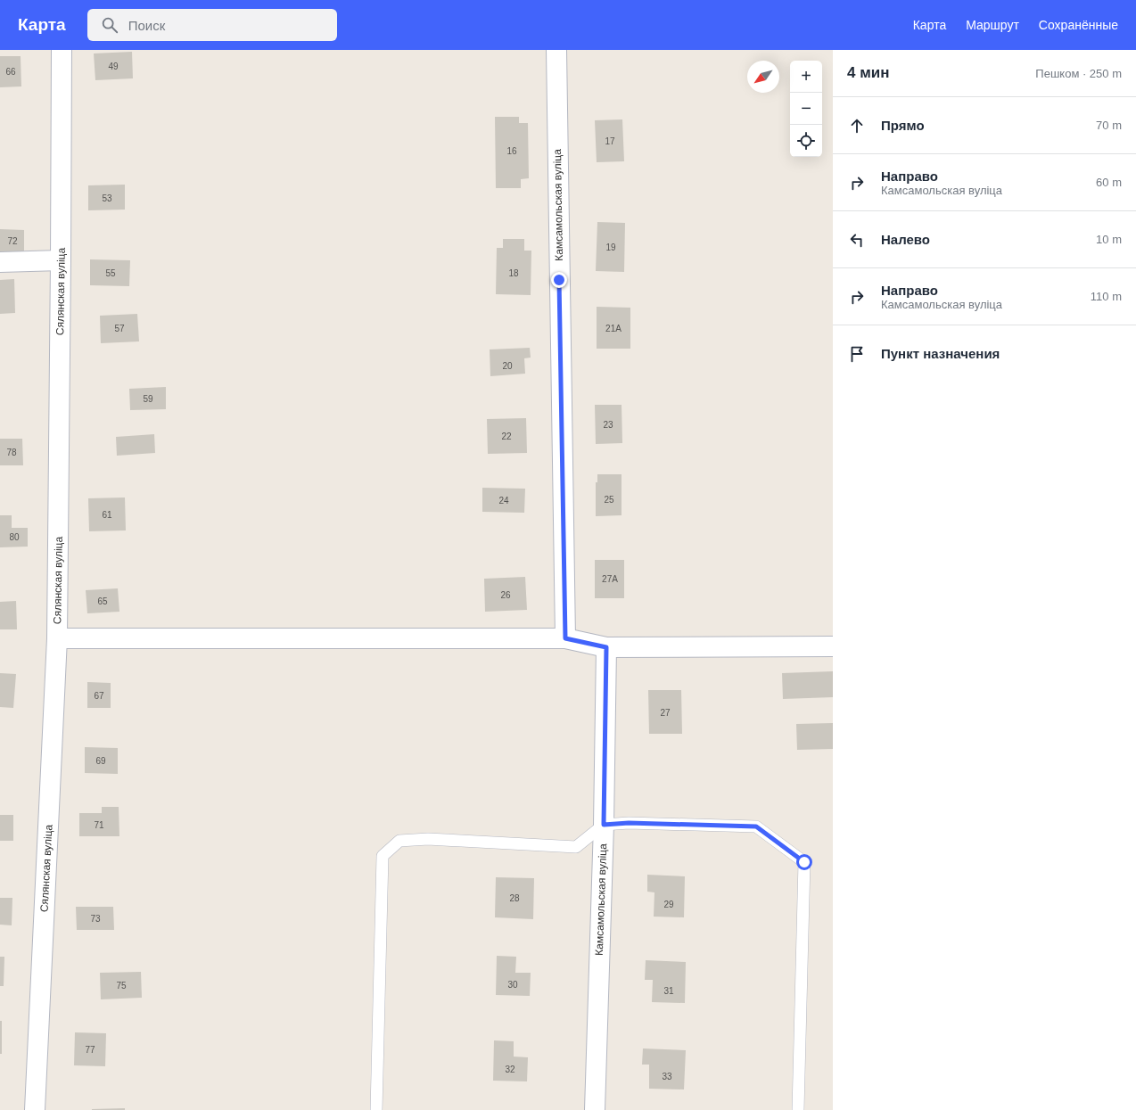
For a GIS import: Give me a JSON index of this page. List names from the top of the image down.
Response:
{
  "streets": {
    "street": ["Камсамольская вуліца", "Сялянская вуліца"]
  },
  "house_numbers": [
    "49",
    "66",
    "17",
    "16",
    "53",
    "72",
    "19",
    "55",
    "18",
    "57",
    "21А",
    "20",
    "59",
    "23",
    "22",
    "78",
    "25",
    "24",
    "61",
    "80",
    "27А",
    "26",
    "65",
    "67",
    "27",
    "69",
    "71",
    "28",
    "29",
    "73",
    "30",
    "75",
    "31",
    "77",
    "32",
    "33"
  ],
  "north": "bottom left",
  "page": {
    "header": "Карта",
    "search": "Поиск",
    "nav": ["Карта", "Маршрут", "Сохранённые"],
    "heading": ["4 мин", "Пешком · 250 m"],
    "map_buttons": ["+", "−"],
    "list": [
      ["Прямо", "70 m"],
      ["Направо", "Камсамольская вуліца", "60 m"],
      ["Налево", "10 m"],
      ["Направо", "Камсамольская вуліца", "110 m"],
      "Пункт назначения"
    ]
  }
}
